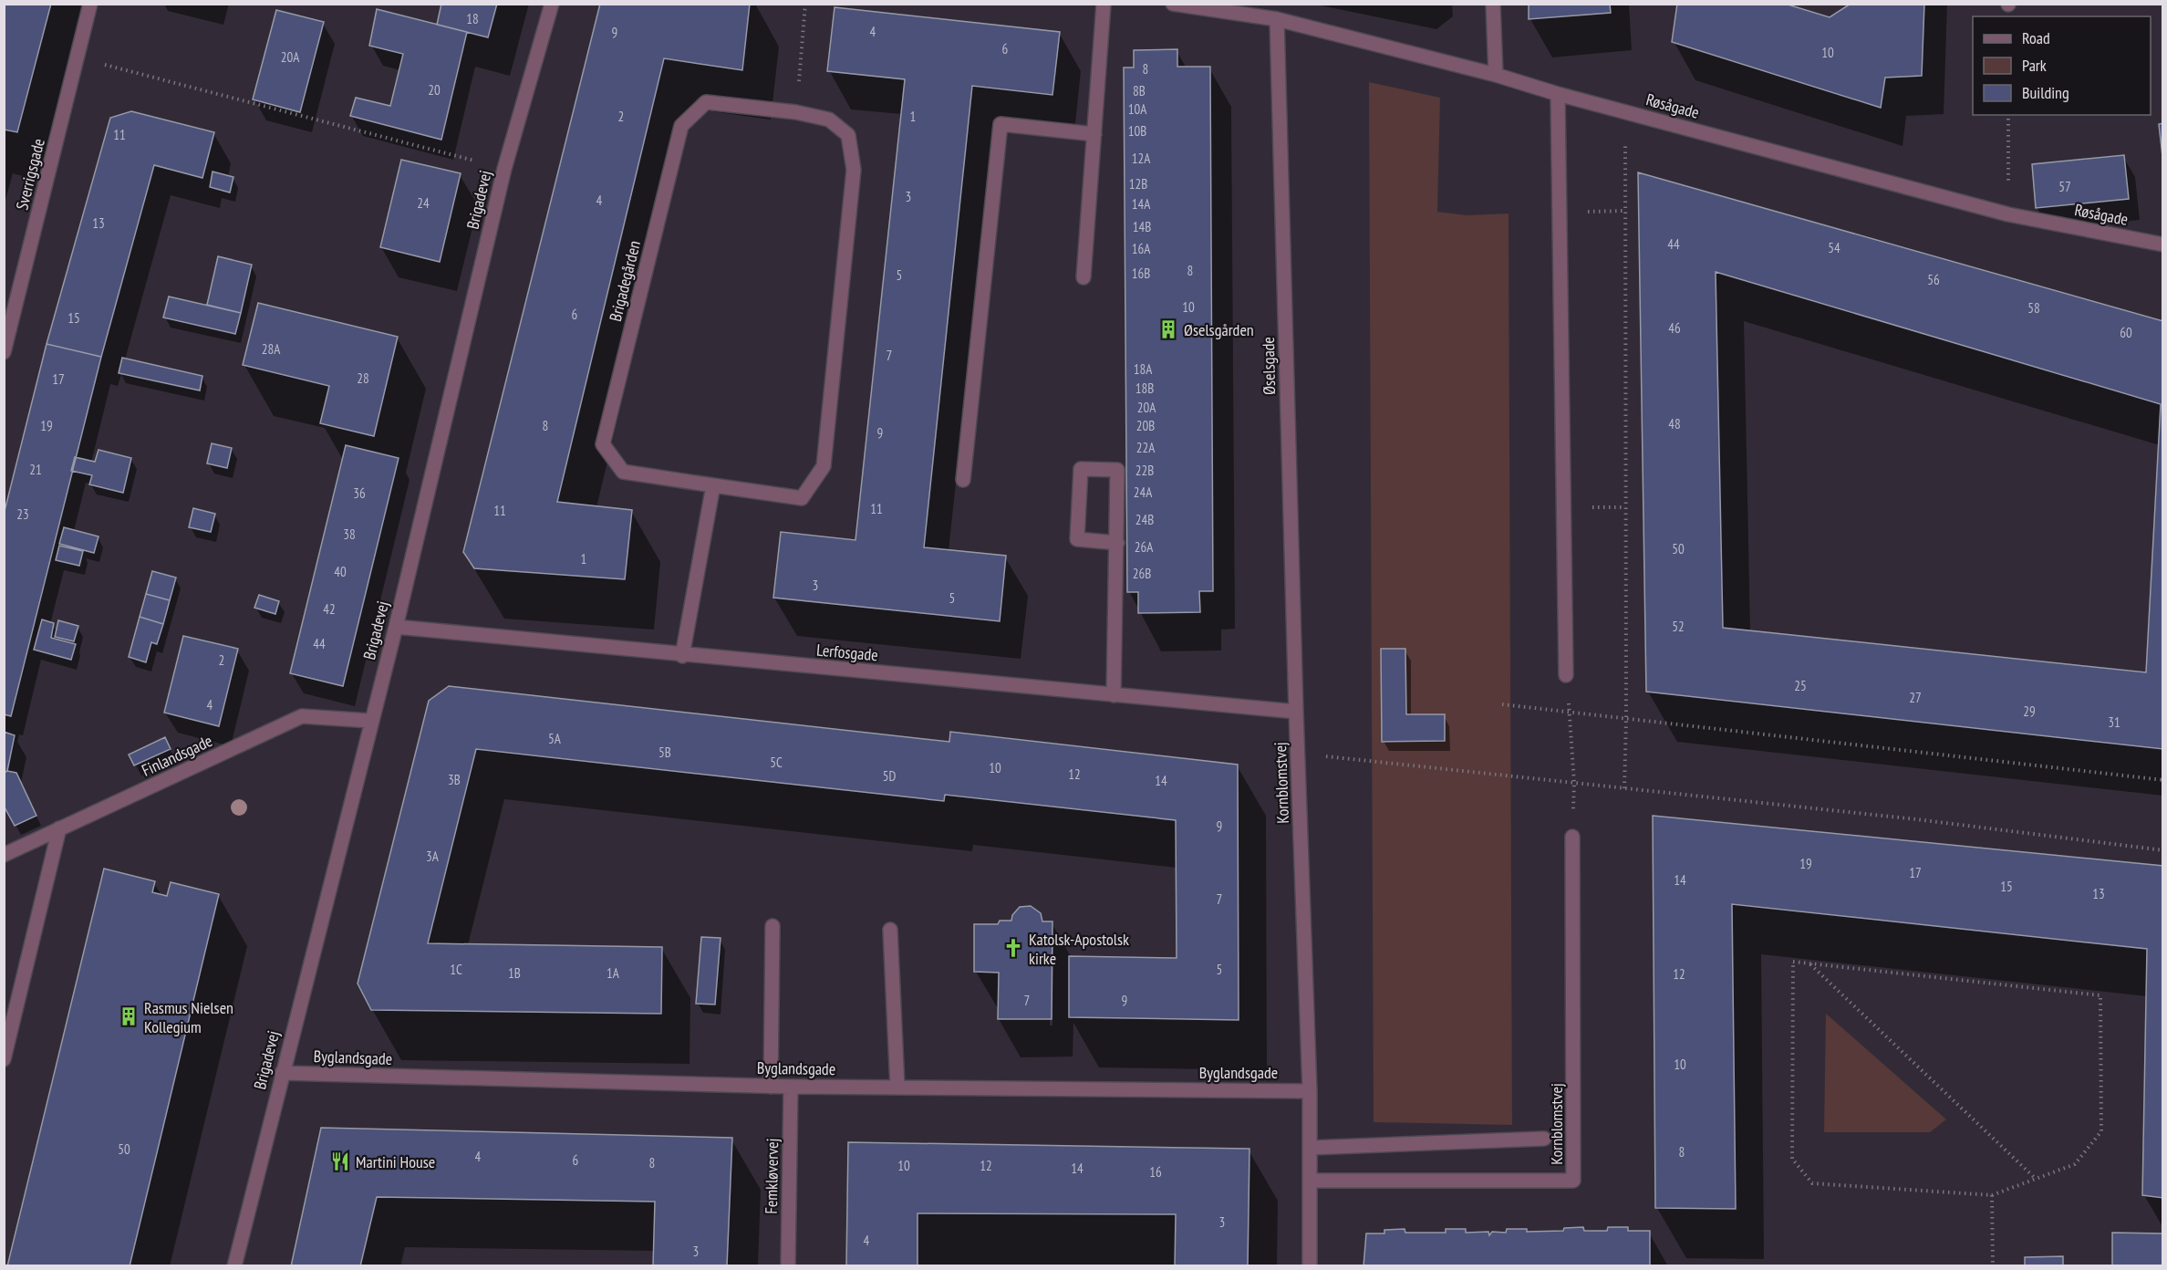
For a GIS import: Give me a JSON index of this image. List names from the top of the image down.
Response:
{
  "streets": {
    "street": [
      "Røsågade",
      "Sverrigsgade",
      "Brigadevej",
      "Brigadegården",
      "Øselsgade",
      "Lerfosgade",
      "Finlandsgade",
      "Kornblomstvej",
      "Byglandsgade",
      "Femkløvervej"
    ]
  },
  "crossings": [
    ["Røsågade", "Øselsgade"],
    ["Brigadevej", "Lerfosgade"],
    ["Brigadevej", "Finlandsgade"],
    ["Brigadevej", "Byglandsgade"],
    ["Øselsgade", "Lerfosgade"],
    ["Øselsgade", "Kornblomstvej"],
    ["Lerfosgade", "Kornblomstvej"],
    ["Kornblomstvej", "Byglandsgade"],
    ["Byglandsgade", "Femkløvervej"]
  ],
  "places": {
    "building": ["Øselsgården", "Rasmus Nielsen Kollegium"],
    "church": ["Katolsk-Apostolsk kirke"],
    "restaurant": ["Martini House"]
  },
  "house_numbers": [
    "18",
    "4",
    "9",
    "6",
    "10",
    "20A",
    "8",
    "20",
    "8B",
    "10A",
    "2",
    "1",
    "10B",
    "11",
    "12A",
    "12B",
    "57",
    "3",
    "4",
    "24",
    "14A",
    "13",
    "14B",
    "44",
    "54",
    "16A",
    "8",
    "16B",
    "5",
    "56",
    "10",
    "58",
    "6",
    "15",
    "46",
    "60",
    "28A",
    "7",
    "18A",
    "28",
    "17",
    "18B",
    "20A",
    "48",
    "19",
    "8",
    "20B",
    "9",
    "22A",
    "21",
    "22B",
    "24A",
    "36",
    "11",
    "11",
    "23",
    "24B",
    "38",
    "26A",
    "50",
    "1",
    "40",
    "26B",
    "3",
    "5",
    "42",
    "52",
    "44",
    "2",
    "25",
    "27",
    "4",
    "29",
    "31",
    "5A",
    "5B",
    "5C",
    "10",
    "12",
    "5D",
    "3B",
    "14",
    "9",
    "3A",
    "19",
    "17",
    "14",
    "15",
    "13",
    "7",
    "1C",
    "5",
    "1B",
    "1A",
    "12",
    "7",
    "9",
    "10",
    "50",
    "8",
    "4",
    "6",
    "8",
    "10",
    "12",
    "14",
    "16",
    "3",
    "4",
    "3"
  ],
  "legend": ["Road", "Park", "Building"]
}
